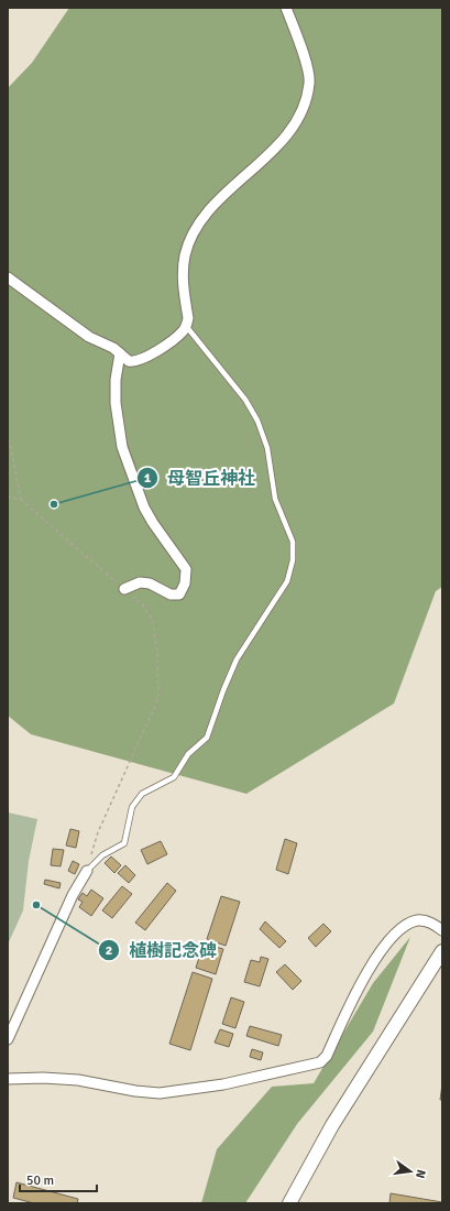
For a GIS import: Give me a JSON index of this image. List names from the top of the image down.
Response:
{
  "places": ["母智丘神社", "植樹記念碑"],
  "scale_bar": "50 m",
  "north": "right"
}
